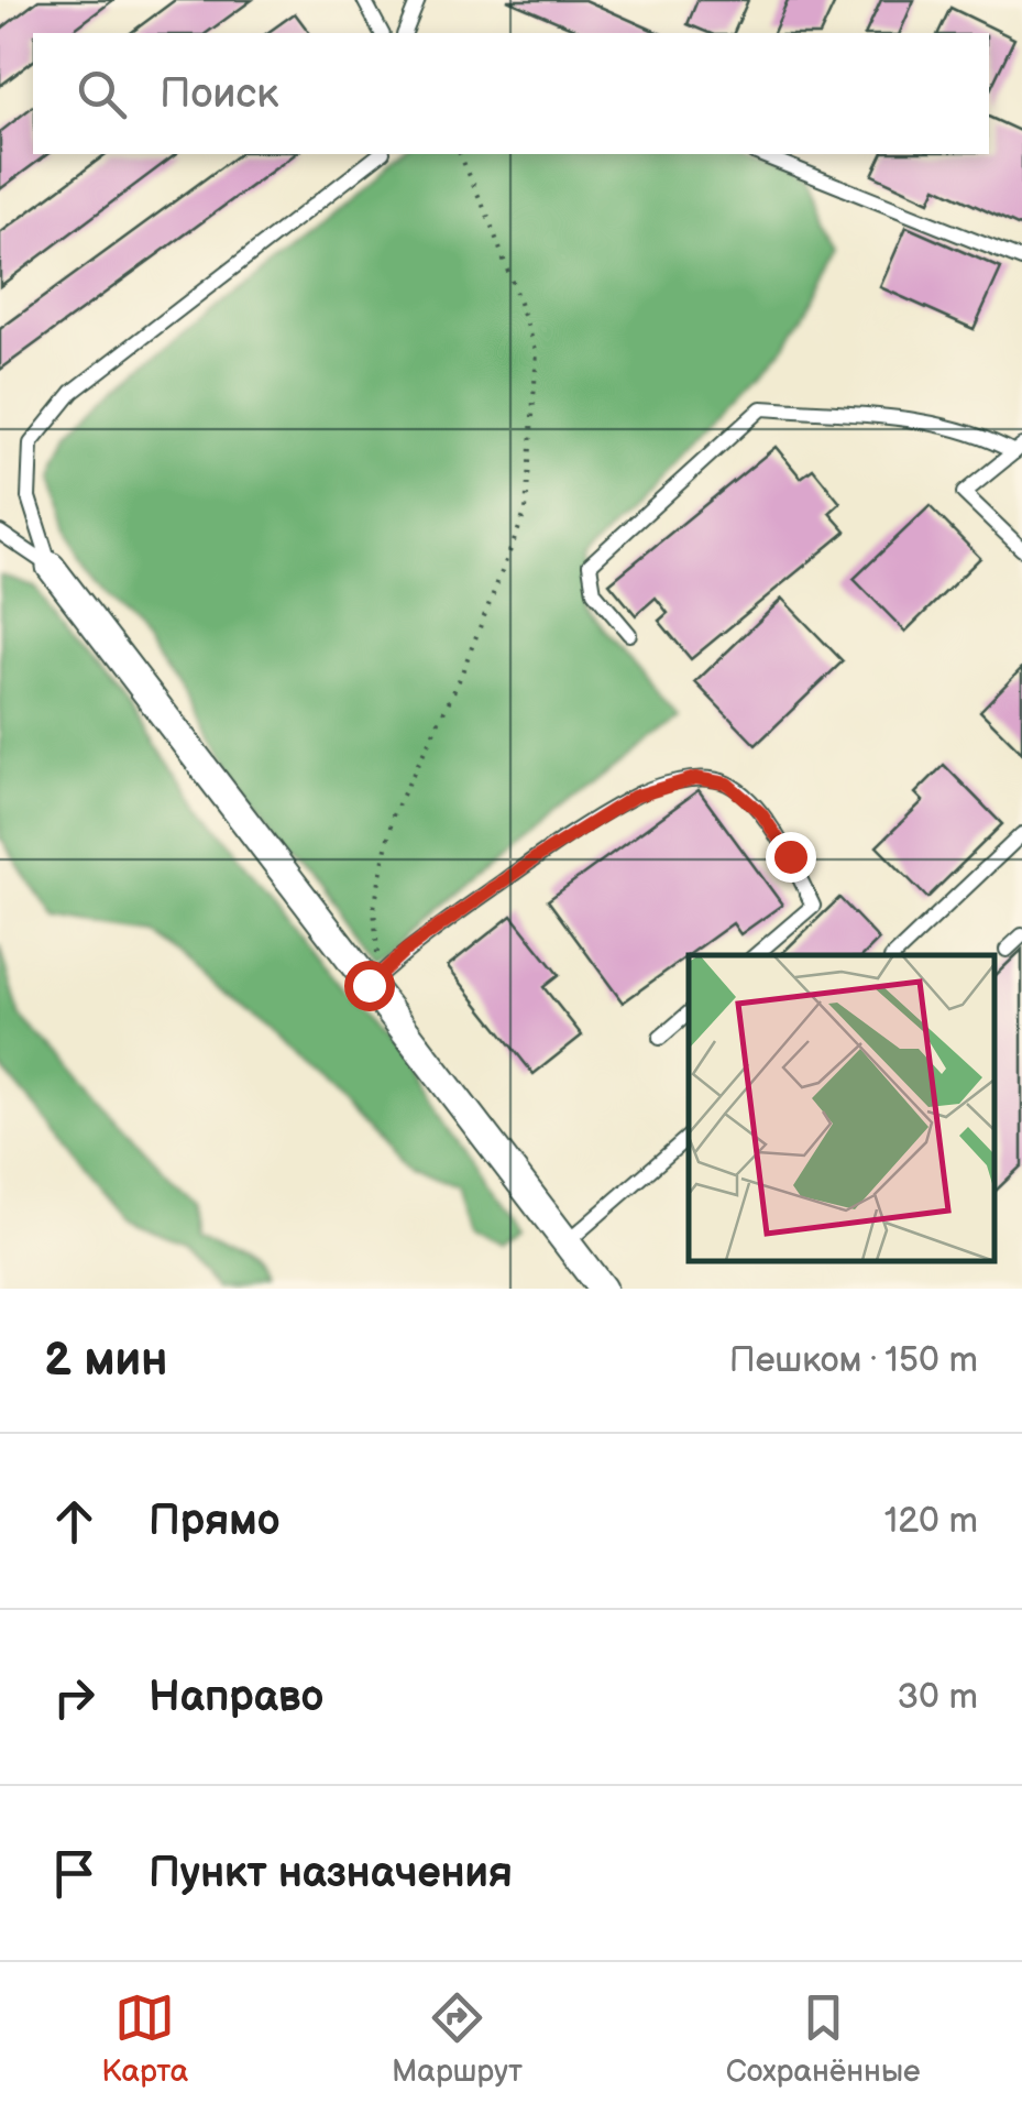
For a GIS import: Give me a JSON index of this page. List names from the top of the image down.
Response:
{
  "page": {
    "search": "Поиск",
    "heading": ["2 мин", "Пешком · 150 m"],
    "list": [
      ["Прямо", "120 m"],
      ["Направо", "30 m"],
      "Пункт назначения"
    ],
    "nav": ["Карта", "Маршрут", "Сохранённые"]
  }
}
